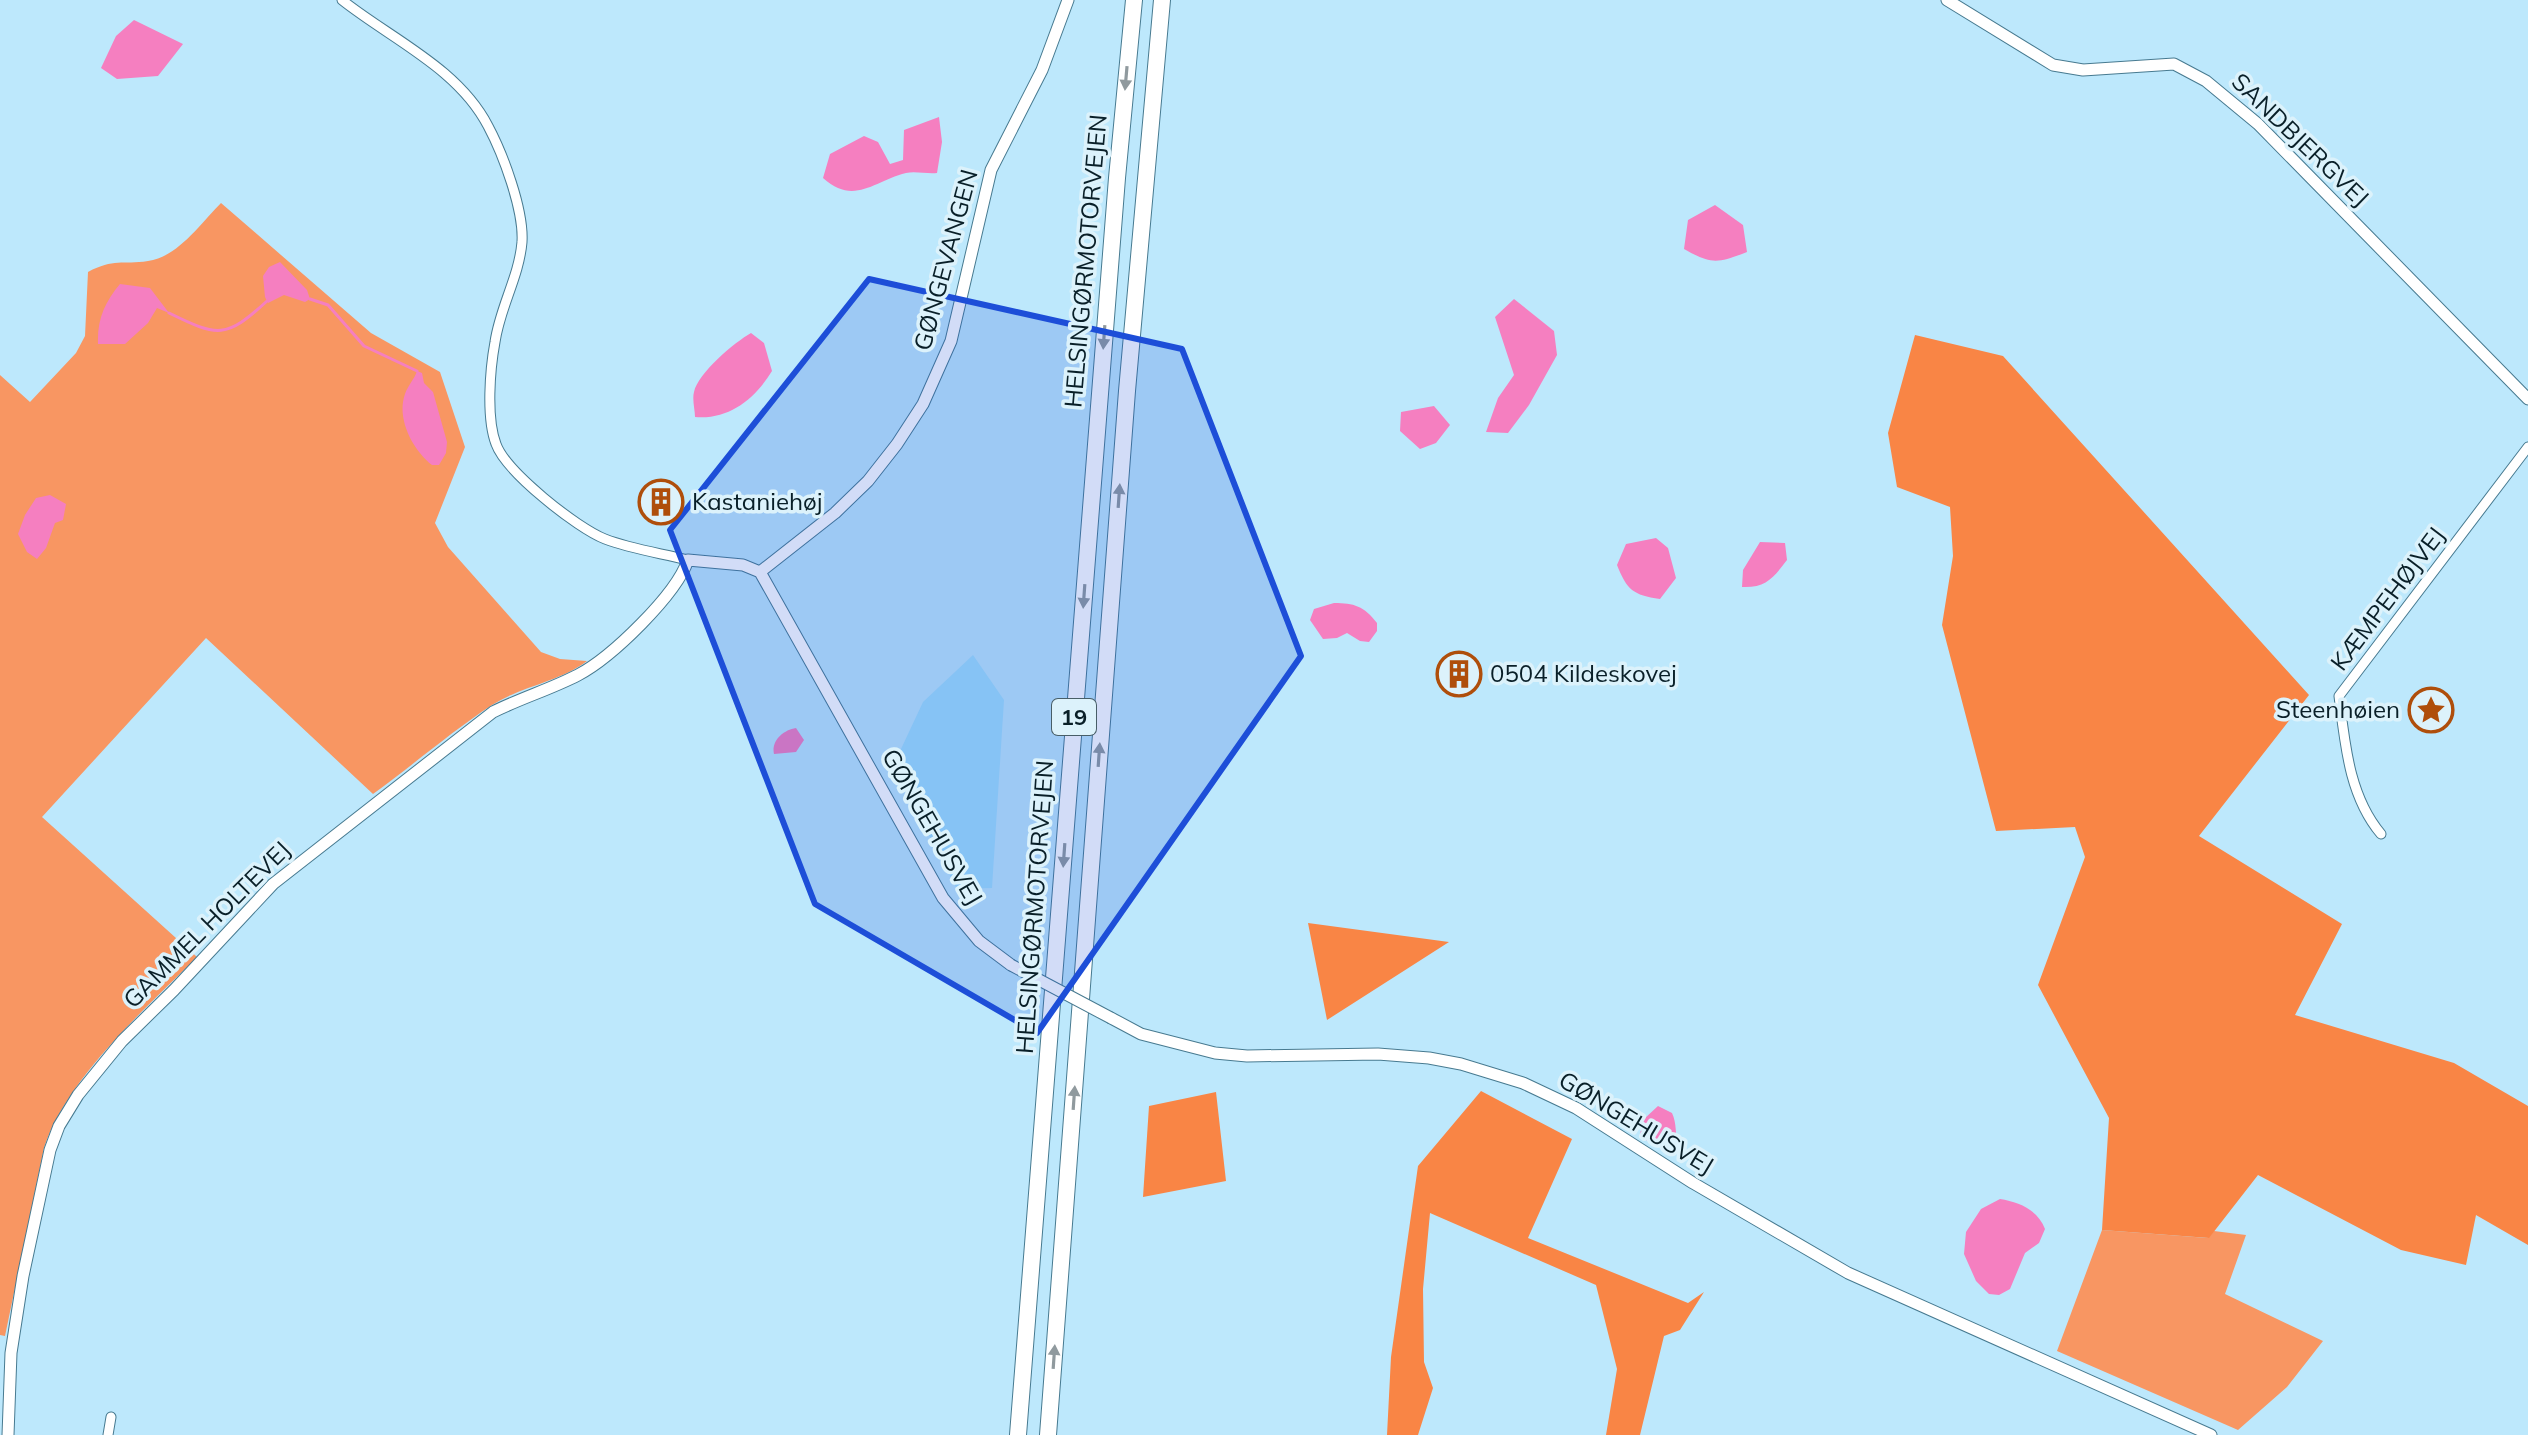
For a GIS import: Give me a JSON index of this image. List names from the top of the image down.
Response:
{
  "streets": {
    "highway": ["HELSINGØRMOTORVEJEN", "19"],
    "street": [
      "SANDBJERGVEJ",
      "GØNGEVANGEN",
      "KÆMPEHØJVEJ",
      "GØNGEHUSVEJ",
      "GAMMEL HOLTEVEJ"
    ]
  },
  "crossings": [
    ["GØNGEVANGEN", "GØNGEHUSVEJ"]
  ],
  "places": {
    "building": ["Kastaniehøj", "0504 Kildeskovej"],
    "place": ["Steenhøien"]
  }
}
